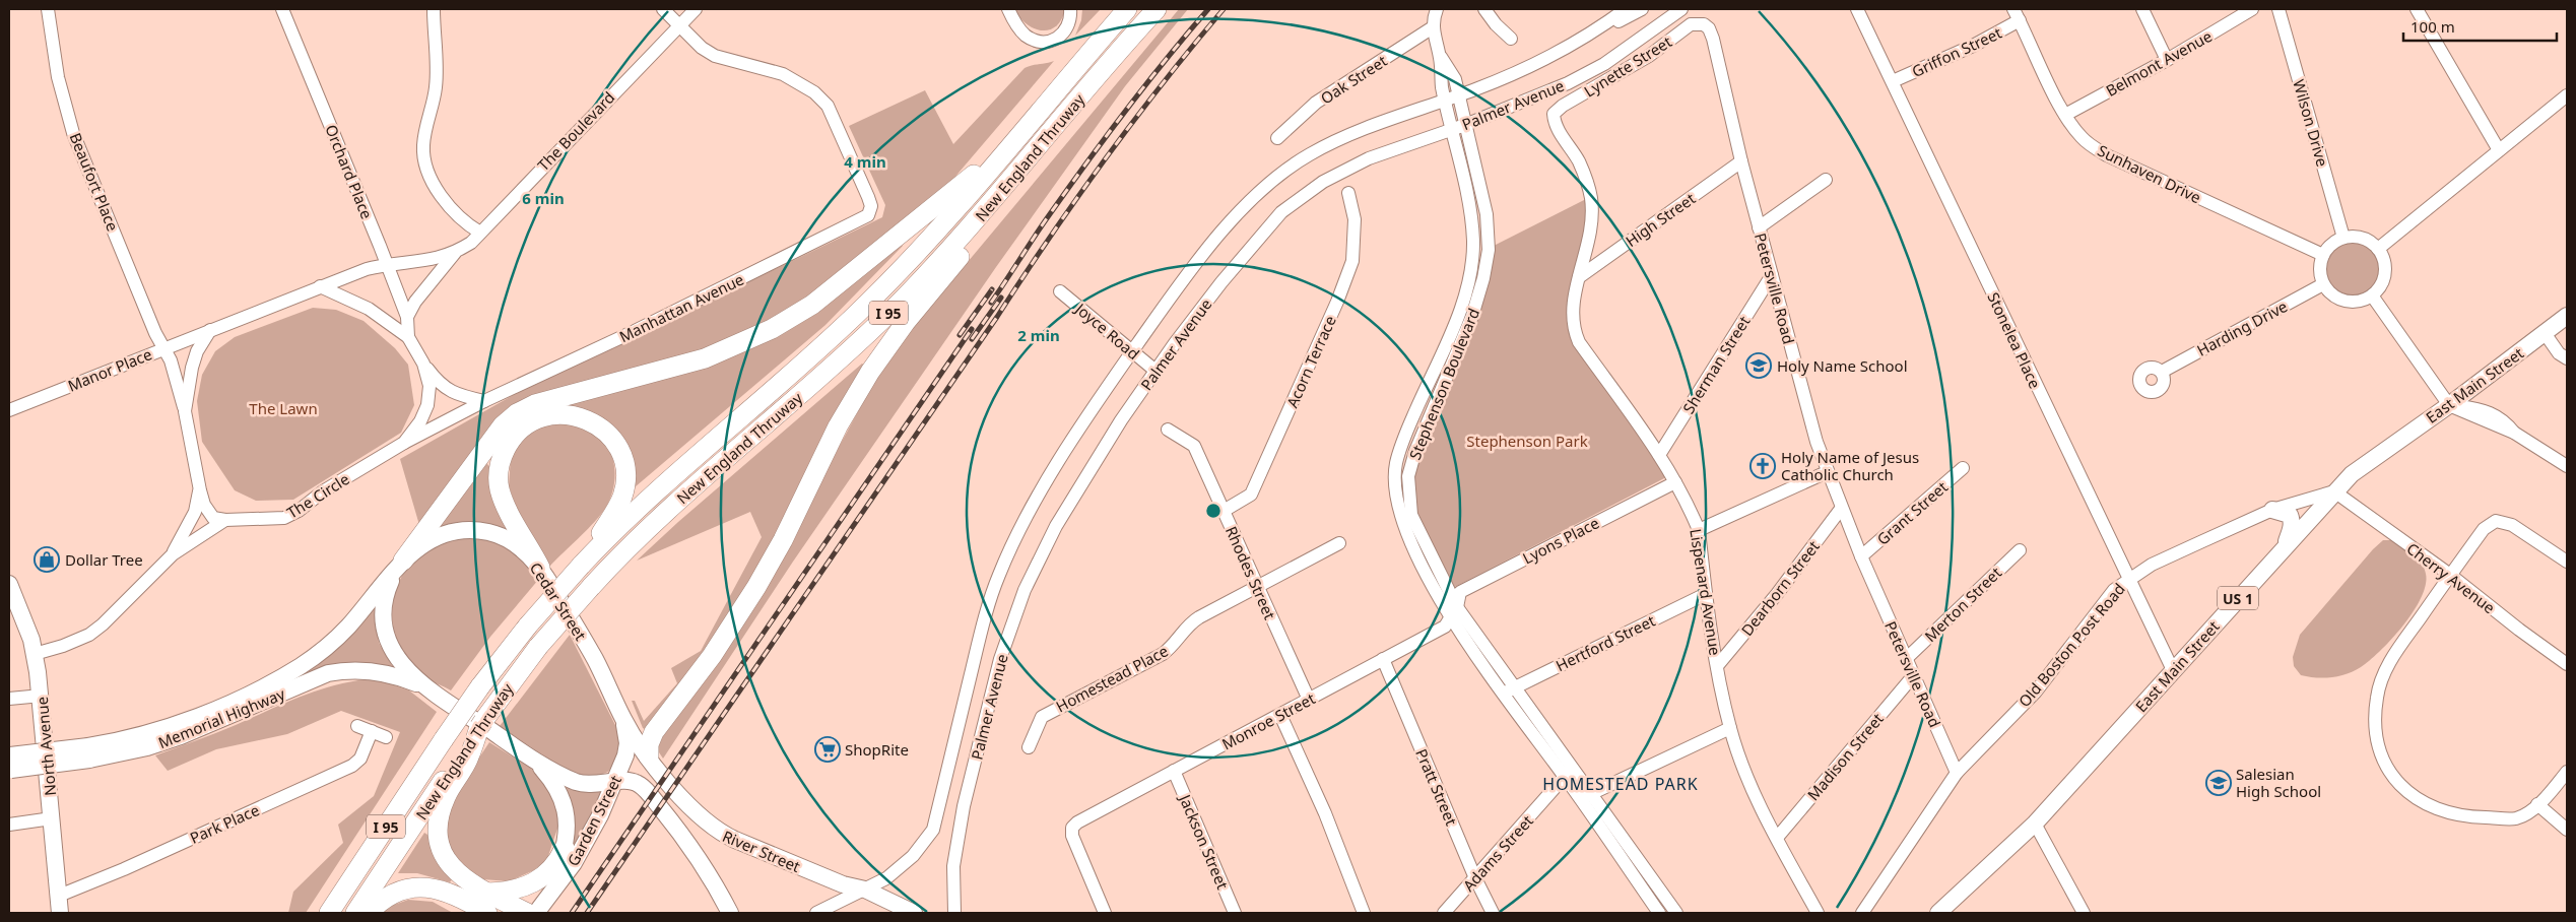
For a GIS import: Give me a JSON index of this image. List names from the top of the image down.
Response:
{
  "streets": {
    "highway": ["New England Thruway", "I 95"],
    "main road": [
      "East Main Street",
      "US 1",
      "Cedar Street",
      "Memorial Highway",
      "North Avenue",
      "Garden Street",
      "River Street"
    ],
    "street": [
      "Griffon Street",
      "Belmont Avenue",
      "Lynette Street",
      "Oak Street",
      "Palmer Avenue",
      "Wilson Drive",
      "The Boulevard",
      "Orchard Place",
      "Sunhaven Drive",
      "Beaufort Place",
      "High Street",
      "Petersville Road",
      "Manhattan Avenue",
      "Harding Drive",
      "Joyce Road",
      "Stonelea Place",
      "Acorn Terrace",
      "Sherman Street",
      "Manor Place",
      "Stephenson Boulevard",
      "The Circle",
      "Grant Street",
      "Lyons Place",
      "Rhodes Street",
      "Cherry Avenue",
      "Dearborn Street",
      "Lispenard Avenue",
      "Merton Street",
      "Hertford Street",
      "Old Boston Post Road",
      "Homestead Place",
      "Monroe Street",
      "Madison Street",
      "Pratt Street",
      "Park Place",
      "Jackson Street",
      "Adams Street"
    ]
  },
  "crossings": [
    ["Griffon Street", "Sunhaven Drive"],
    ["Griffon Street", "Stonelea Place"],
    ["Belmont Avenue", "Sunhaven Drive"],
    ["Lynette Street", "Petersville Road"],
    ["Lynette Street", "Lispenard Avenue"],
    ["Oak Street", "Stephenson Boulevard"],
    ["Palmer Avenue", "Joyce Road"],
    ["Palmer Avenue", "Stephenson Boulevard"],
    ["Palmer Avenue", "River Street"],
    ["Wilson Drive", "Sunhaven Drive"],
    ["Wilson Drive", "Harding Drive"],
    ["The Boulevard", "Orchard Place"],
    ["The Boulevard", "Manhattan Avenue"],
    ["The Boulevard", "Manor Place"],
    ["The Boulevard", "The Circle"],
    ["Orchard Place", "The Circle"],
    ["Sunhaven Drive", "Harding Drive"],
    ["Beaufort Place", "Manor Place"],
    ["High Street", "Petersville Road"],
    ["High Street", "Lispenard Avenue"],
    ["Petersville Road", "Sherman Street"],
    ["Petersville Road", "Grant Street"],
    ["Petersville Road", "Dearborn Street"],
    ["Petersville Road", "Merton Street"],
    ["Petersville Road", "Old Boston Post Road"],
    ["Petersville Road", "Madison Street"],
    ["Manhattan Avenue", "The Circle"],
    ["Stonelea Place", "East Main Street"],
    ["Stonelea Place", "Old Boston Post Road"],
    ["Acorn Terrace", "Rhodes Street"],
    ["Sherman Street", "Lispenard Avenue"],
    ["Stephenson Boulevard", "Lyons Place"],
    ["Stephenson Boulevard", "Hertford Street"],
    ["Stephenson Boulevard", "Monroe Street"],
    ["Stephenson Boulevard", "Adams Street"],
    ["East Main Street", "Cherry Avenue"],
    ["East Main Street", "Old Boston Post Road"],
    ["Lyons Place", "Lispenard Avenue"],
    ["Lyons Place", "Monroe Street"],
    ["Rhodes Street", "Homestead Place"],
    ["Rhodes Street", "Monroe Street"],
    ["Cherry Avenue", "Old Boston Post Road"],
    ["Dearborn Street", "Lispenard Avenue"],
    ["Lispenard Avenue", "Hertford Street"],
    ["Lispenard Avenue", "Madison Street"],
    ["Cedar Street", "Memorial Highway"],
    ["Cedar Street", "Garden Street"],
    ["Cedar Street", "River Street"],
    ["Monroe Street", "Pratt Street"],
    ["Monroe Street", "Jackson Street"],
    ["North Avenue", "Park Place"],
    ["Pratt Street", "Adams Street"],
    ["Garden Street", "River Street"]
  ],
  "districts": ["HOMESTEAD PARK"],
  "parks": ["The Lawn", "Stephenson Park"],
  "places": {
    "school or university": ["Holy Name School", "Salesian High School"],
    "church": ["Holy Name of Jesus Catholic Church"],
    "shop": ["Dollar Tree"],
    "supermarket": ["ShopRite"]
  },
  "scale_bar": "100 m",
  "rings": ["4 min", "6 min", "2 min"]
}
